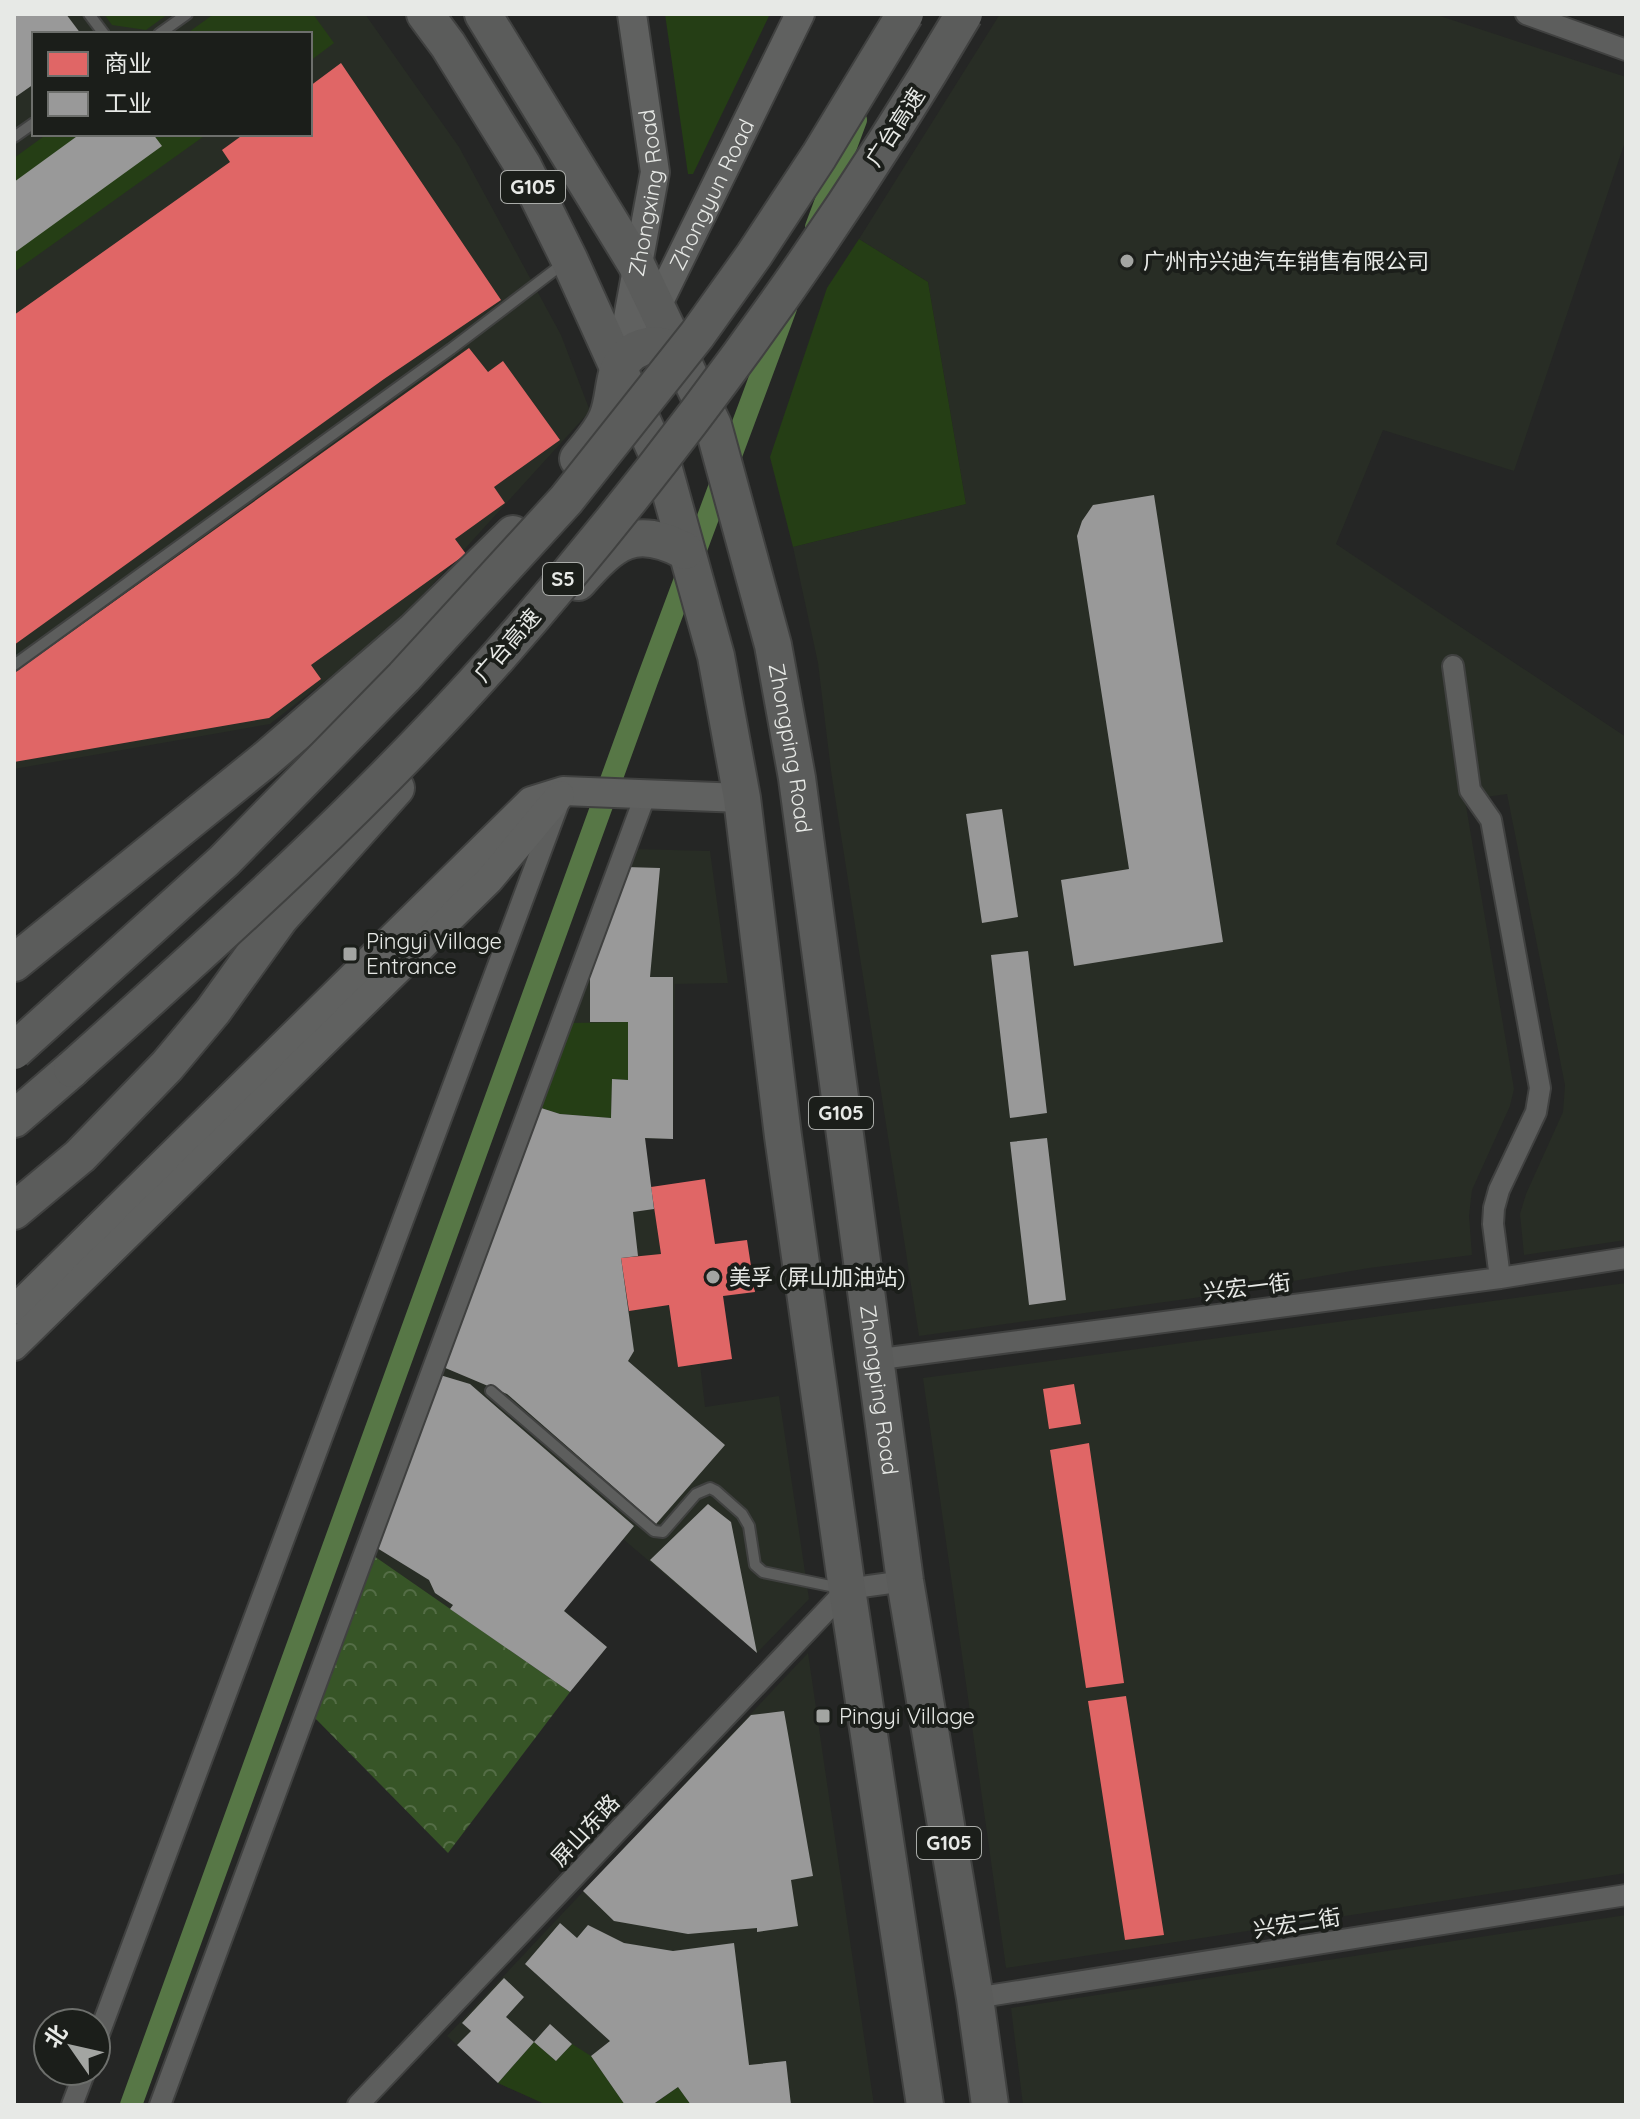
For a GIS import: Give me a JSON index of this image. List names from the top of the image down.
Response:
{
  "streets": {
    "highway": [
      "广台高速",
      "G105",
      "S5",
      "Zhongping Road"
    ],
    "street": [
      "Zhongxing Road",
      "Zhongyun Road",
      "兴宏一街",
      "屏山东路",
      "兴宏二街"
    ]
  },
  "crossings": [
    ["G105", "Zhongxing Road"],
    ["G105", "Zhongyun Road"],
    ["G105", "Zhongping Road"],
    ["G105", "屏山东路"],
    ["Zhongxing Road", "Zhongyun Road"],
    ["Zhongyun Road", "Zhongping Road"],
    ["Zhongping Road", "兴宏一街"],
    ["Zhongping Road", "兴宏二街"]
  ],
  "places": {
    "other": ["广州市兴迪汽车销售有限公司", "美孚 (屏山加油站)"],
    "transit": ["Pingyi Village Entrance", "Pingyi Village"]
  },
  "legend": ["商业", "工业"],
  "north": "top left"
}
